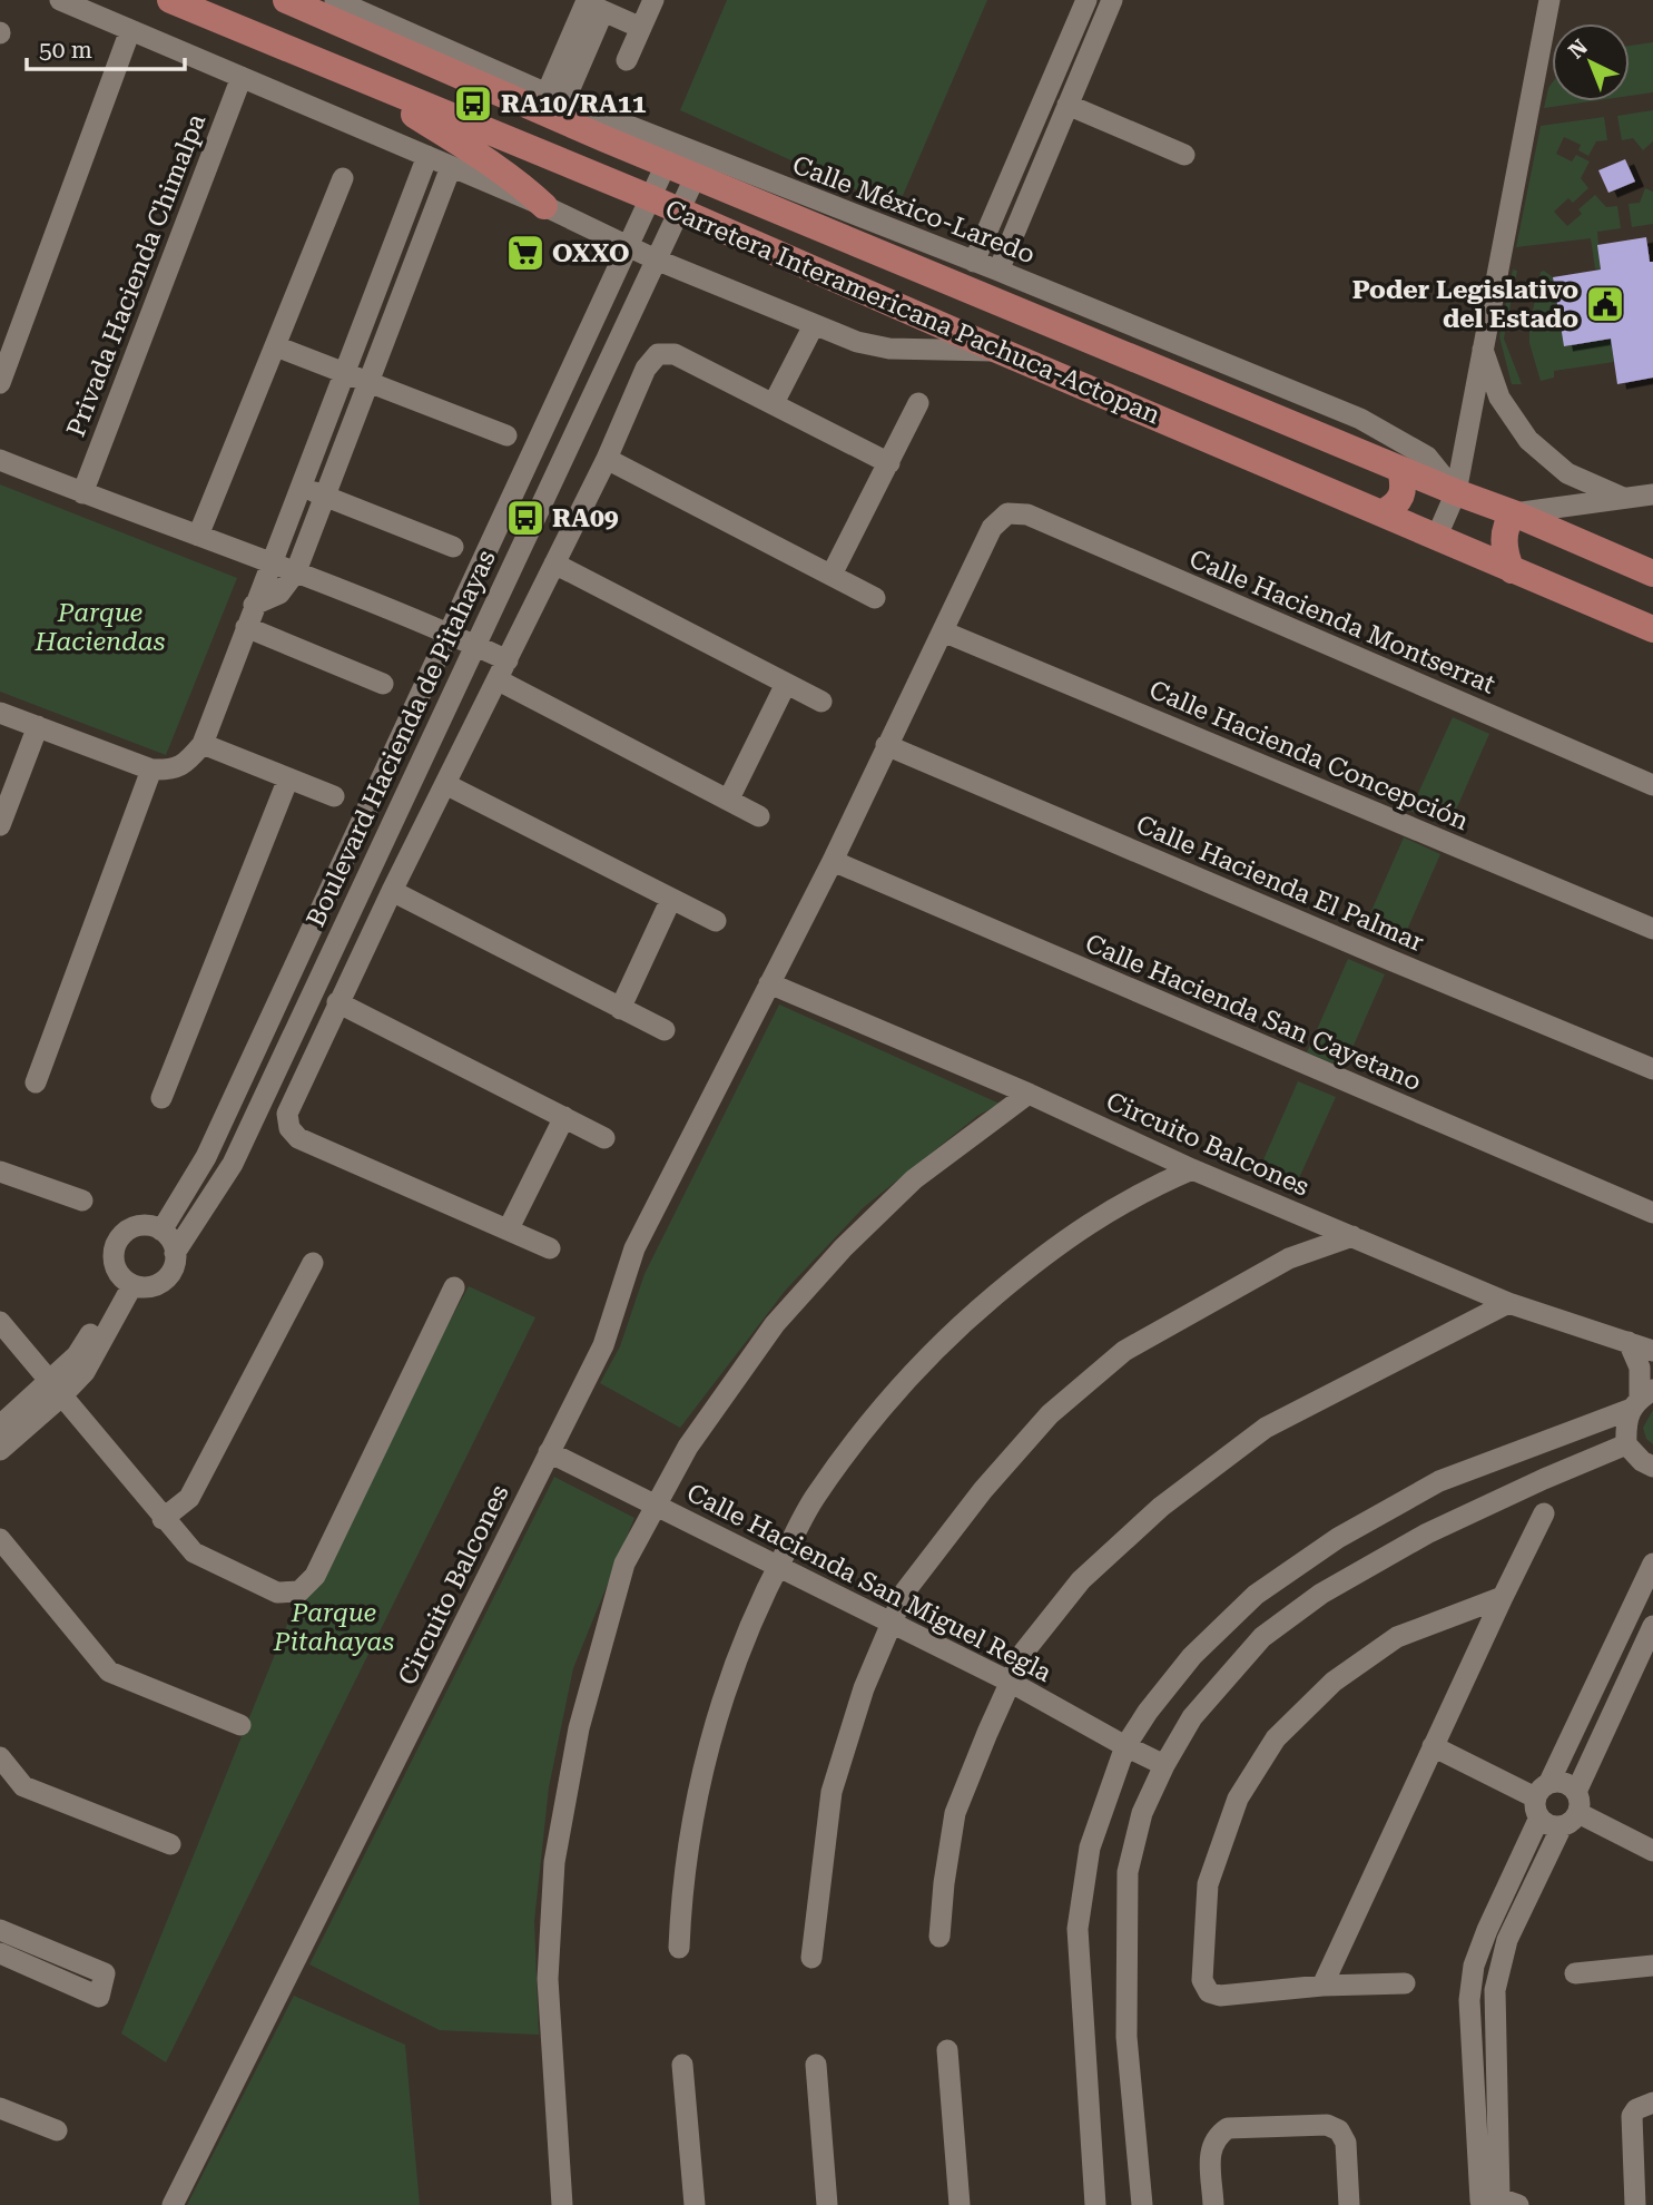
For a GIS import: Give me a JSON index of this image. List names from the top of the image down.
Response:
{
  "streets": {
    "main road": ["Carretera Interamericana Pachuca-Actopan"],
    "street": [
      "Calle México-Laredo",
      "Privada Hacienda Chimalpa",
      "Calle Hacienda Montserrat",
      "Boulevard Hacienda de Pitahayas",
      "Calle Hacienda Concepción",
      "Calle Hacienda El Palmar",
      "Calle Hacienda San Cayetano",
      "Circuito Balcones",
      "Calle Hacienda San Miguel Regla"
    ]
  },
  "crossings": [
    ["Calle México-Laredo", "Carretera Interamericana Pachuca-Actopan"],
    ["Calle México-Laredo", "Boulevard Hacienda de Pitahayas"],
    ["Carretera Interamericana Pachuca-Actopan", "Boulevard Hacienda de Pitahayas"],
    ["Calle Hacienda Montserrat", "Circuito Balcones"],
    ["Calle Hacienda Concepción", "Circuito Balcones"],
    ["Calle Hacienda El Palmar", "Circuito Balcones"],
    ["Calle Hacienda San Cayetano", "Circuito Balcones"],
    ["Circuito Balcones", "Calle Hacienda San Miguel Regla"]
  ],
  "parks": ["Parque Haciendas", "Parque Pitahayas"],
  "places": {
    "bus stop": ["RA10/RA11", "RA09"],
    "supermarket": ["OXXO"],
    "public building": ["Poder Legislativo del Estado"]
  },
  "scale_bar": "50 m",
  "north": "top left"
}
